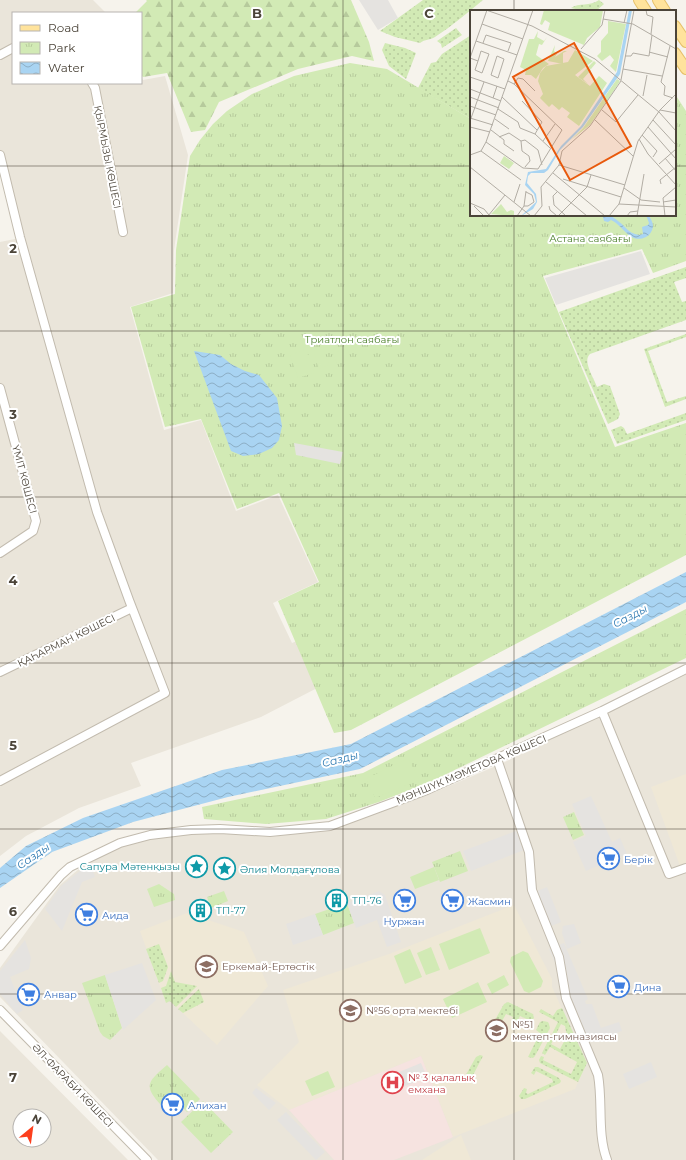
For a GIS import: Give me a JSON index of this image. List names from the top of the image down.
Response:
{
  "streets": {
    "street": [
      "ҚЫРМЫЗЫ КӨШЕСІ",
      "ҮМІТ КӨШЕСІ",
      "ҚАҺАРМАН КӨШЕСІ",
      "МӘНШҮК МӘМЕТОВА КӨШЕСІ",
      "ӘЛ-ФАРАБИ КӨШЕСІ"
    ]
  },
  "water": ["Сазды"],
  "parks": ["Астана саябағы", "Триатлон саябағы"],
  "places": {
    "supermarket": [
      "Берік",
      "Нуржан",
      "Жасмин",
      "Аида",
      "Дина",
      "Анвар",
      "Алихан"
    ],
    "place": ["Сапура Мәтенқызы", "Әлия Молдағұлова"],
    "building": ["ТП-76", "ТП-77"],
    "school or university": ["Еркемай-Ертөстік", "№56 орта мектебі", "№51 мектеп-гимназиясы"],
    "hospital": ["№ 3 қалалық емхана"]
  },
  "legend": ["Road", "Park", "Water"],
  "north": "top right",
  "grid": {
    "columns": ["B", "C"],
    "rows": [
      "2",
      "3",
      "4",
      "5",
      "6",
      "7"
    ]
  }
}
